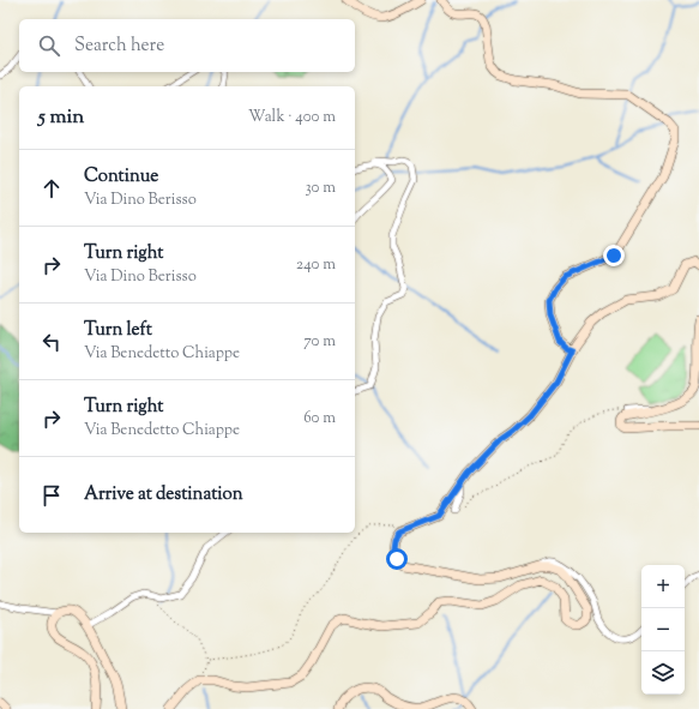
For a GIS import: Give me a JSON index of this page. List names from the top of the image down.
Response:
{
  "page": {
    "search": "Search here",
    "heading": ["5 min", "Walk · 400 m"],
    "list": [
      ["Continue", "Via Dino Berisso", "30 m"],
      ["Turn right", "Via Dino Berisso", "240 m"],
      ["Turn left", "Via Benedetto Chiappe", "70 m"],
      ["Turn right", "Via Benedetto Chiappe", "60 m"],
      "Arrive at destination"
    ],
    "map_buttons": ["+", "−"]
  }
}
